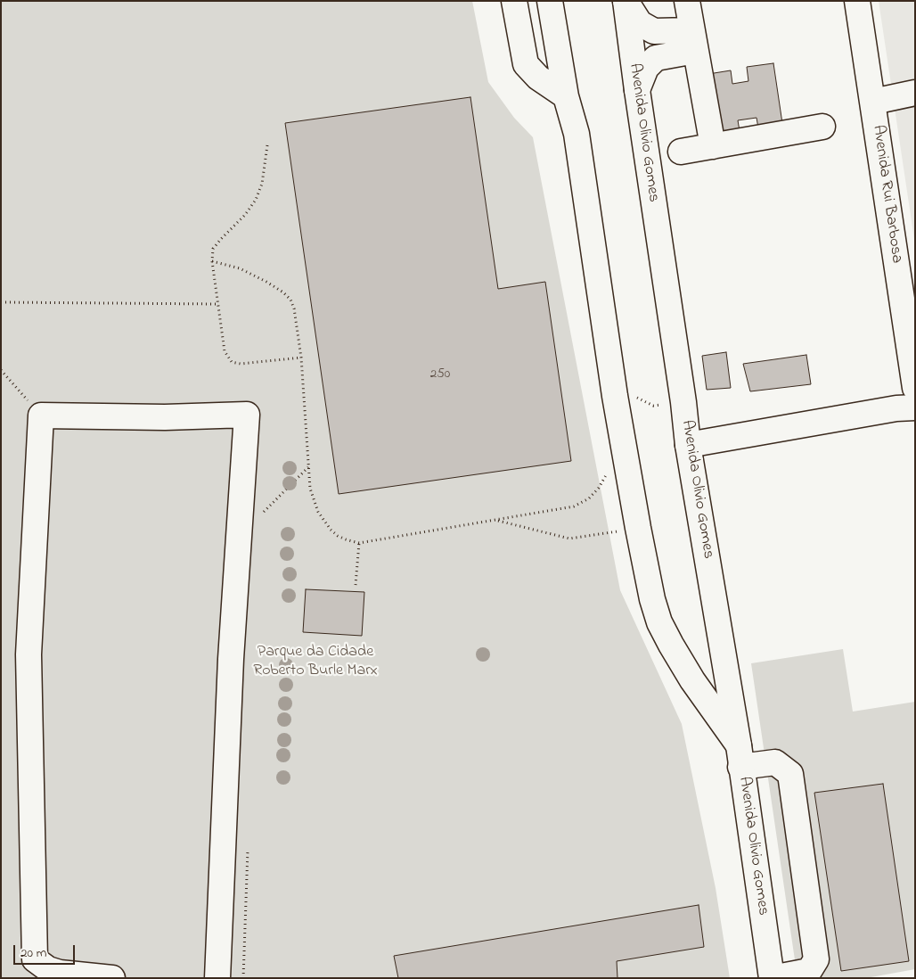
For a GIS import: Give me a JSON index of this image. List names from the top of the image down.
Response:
{
  "streets": {
    "main road": ["Avenida Olivio Gomes", "Avenida Rui Barbosa"]
  },
  "parks": ["Parque da Cidade Roberto Burle Marx"],
  "house_numbers": ["250"],
  "scale_bar": "20 m"
}
